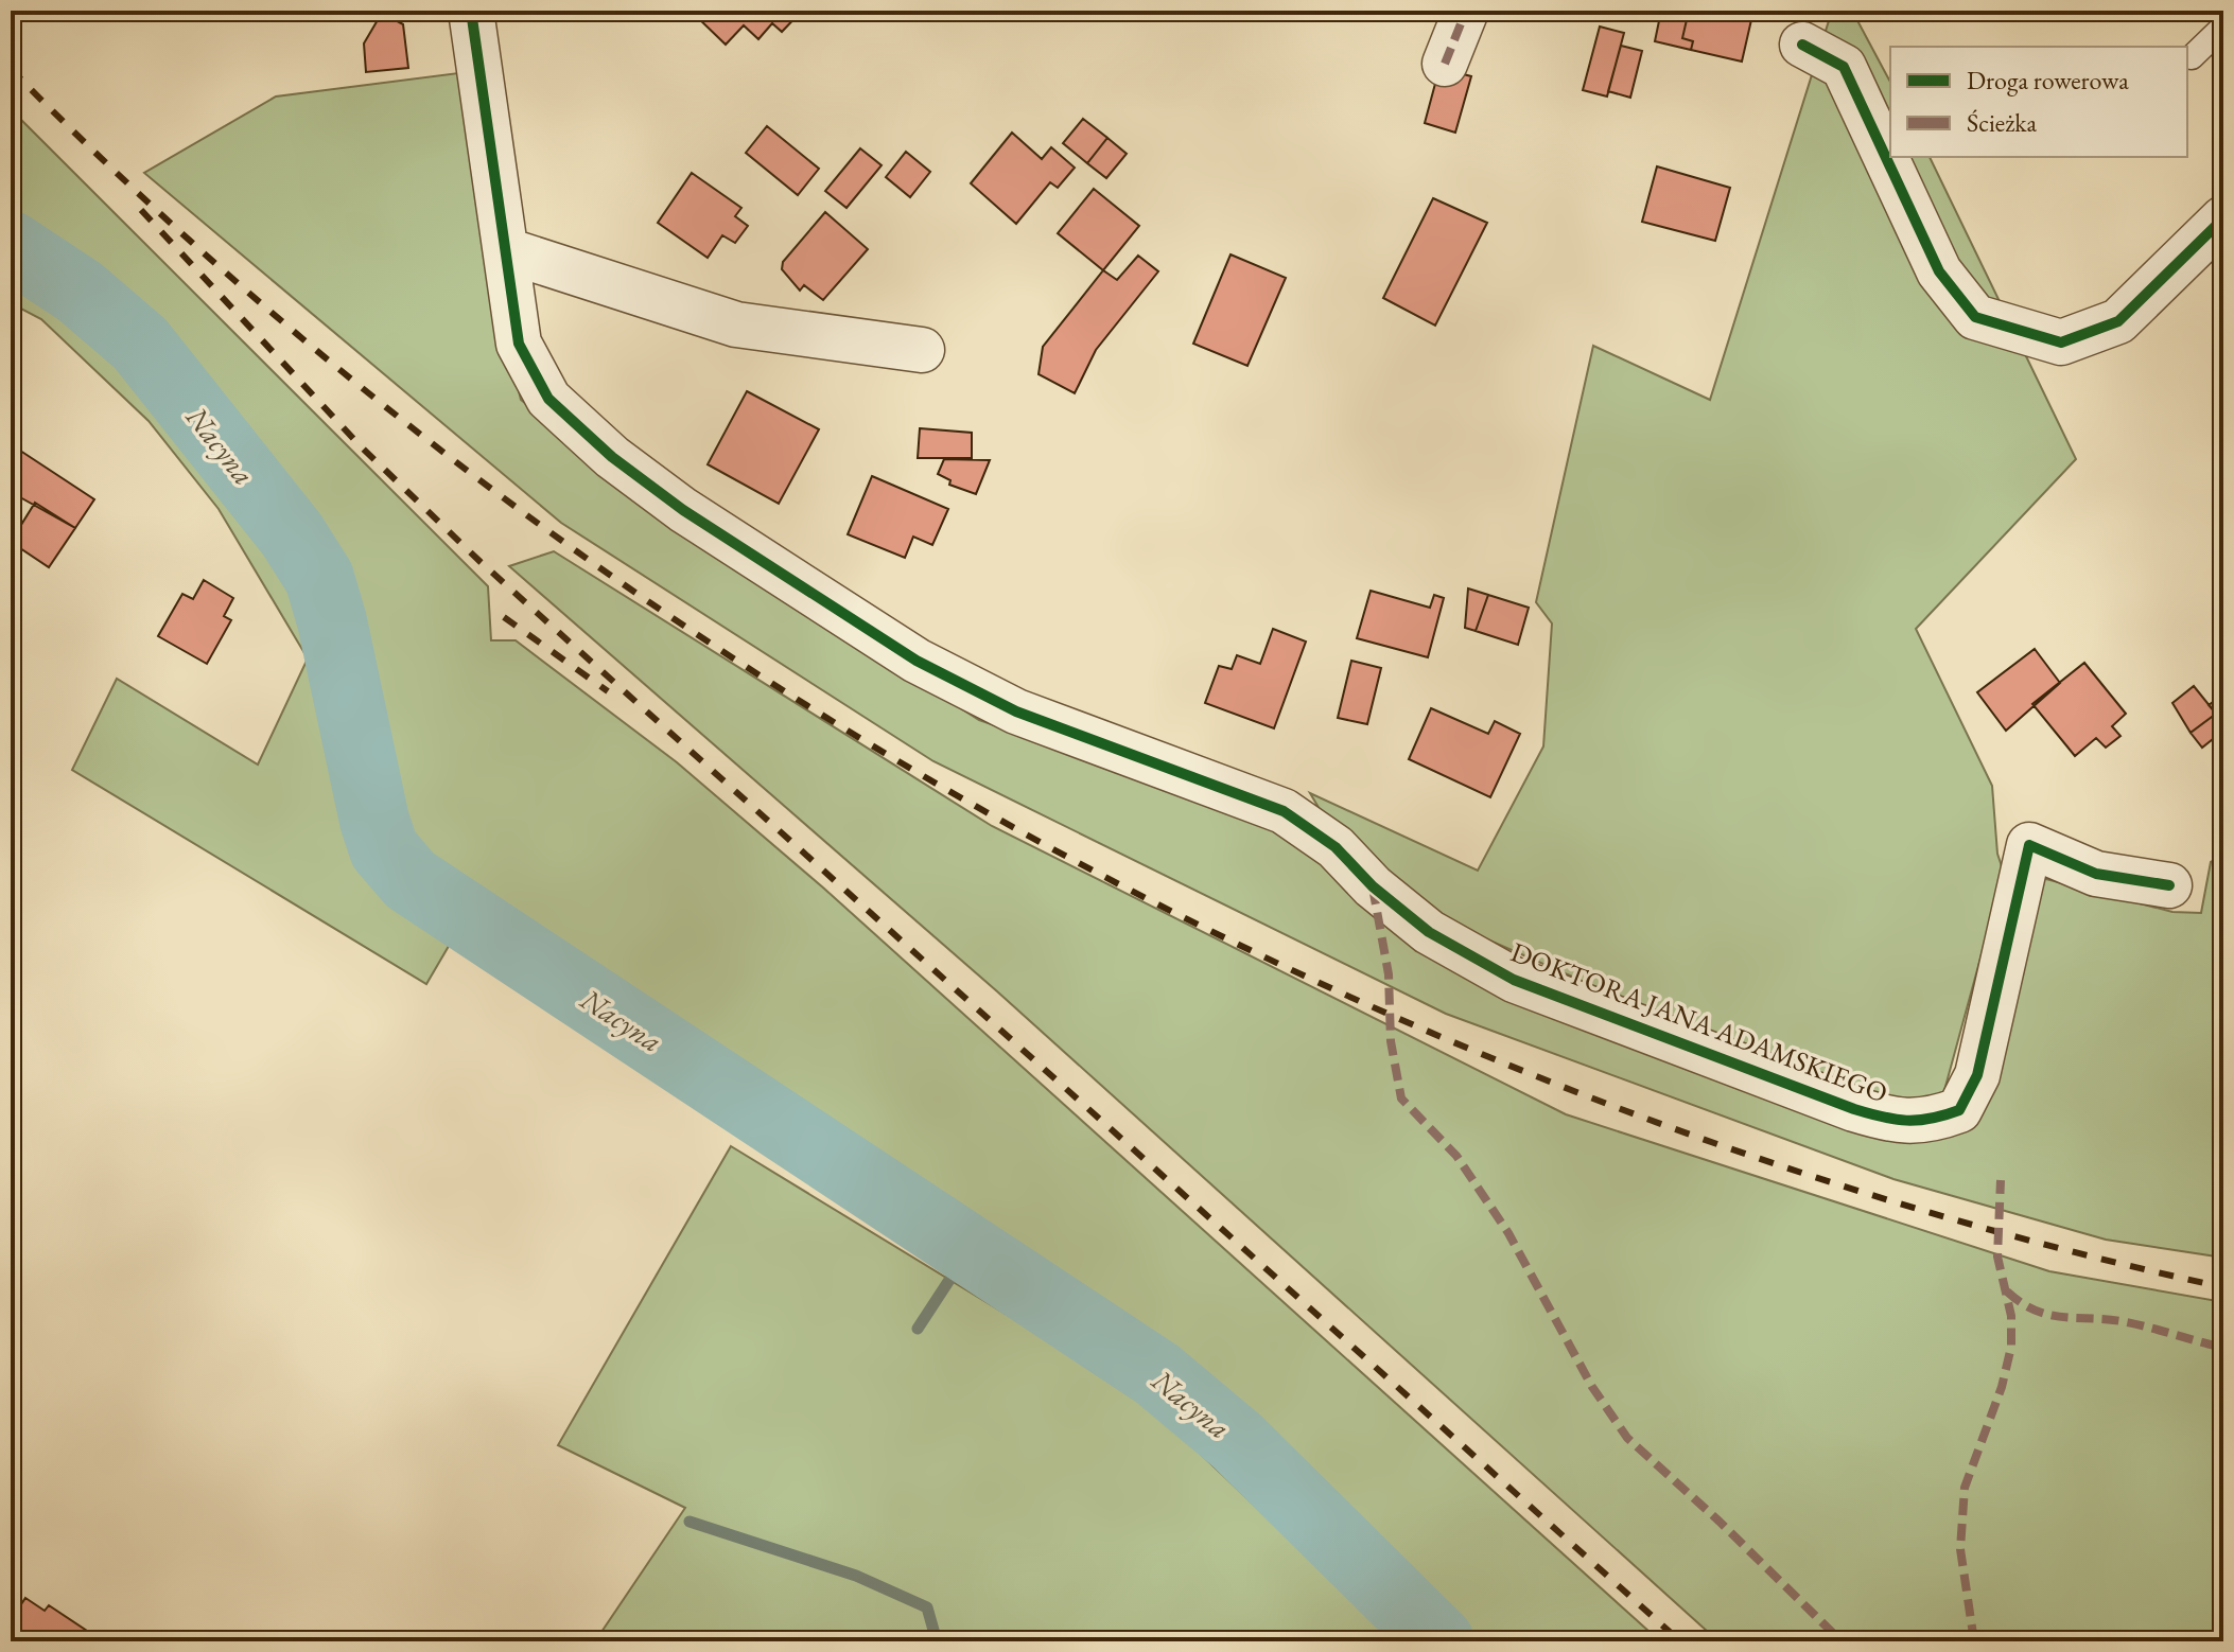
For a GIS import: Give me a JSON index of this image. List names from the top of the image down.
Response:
{
  "streets": {
    "street": ["DOKTORA JANA ADAMSKIEGO"]
  },
  "water": ["Nacyna"],
  "legend": ["Droga rowerowa", "Ścieżka"]
}
